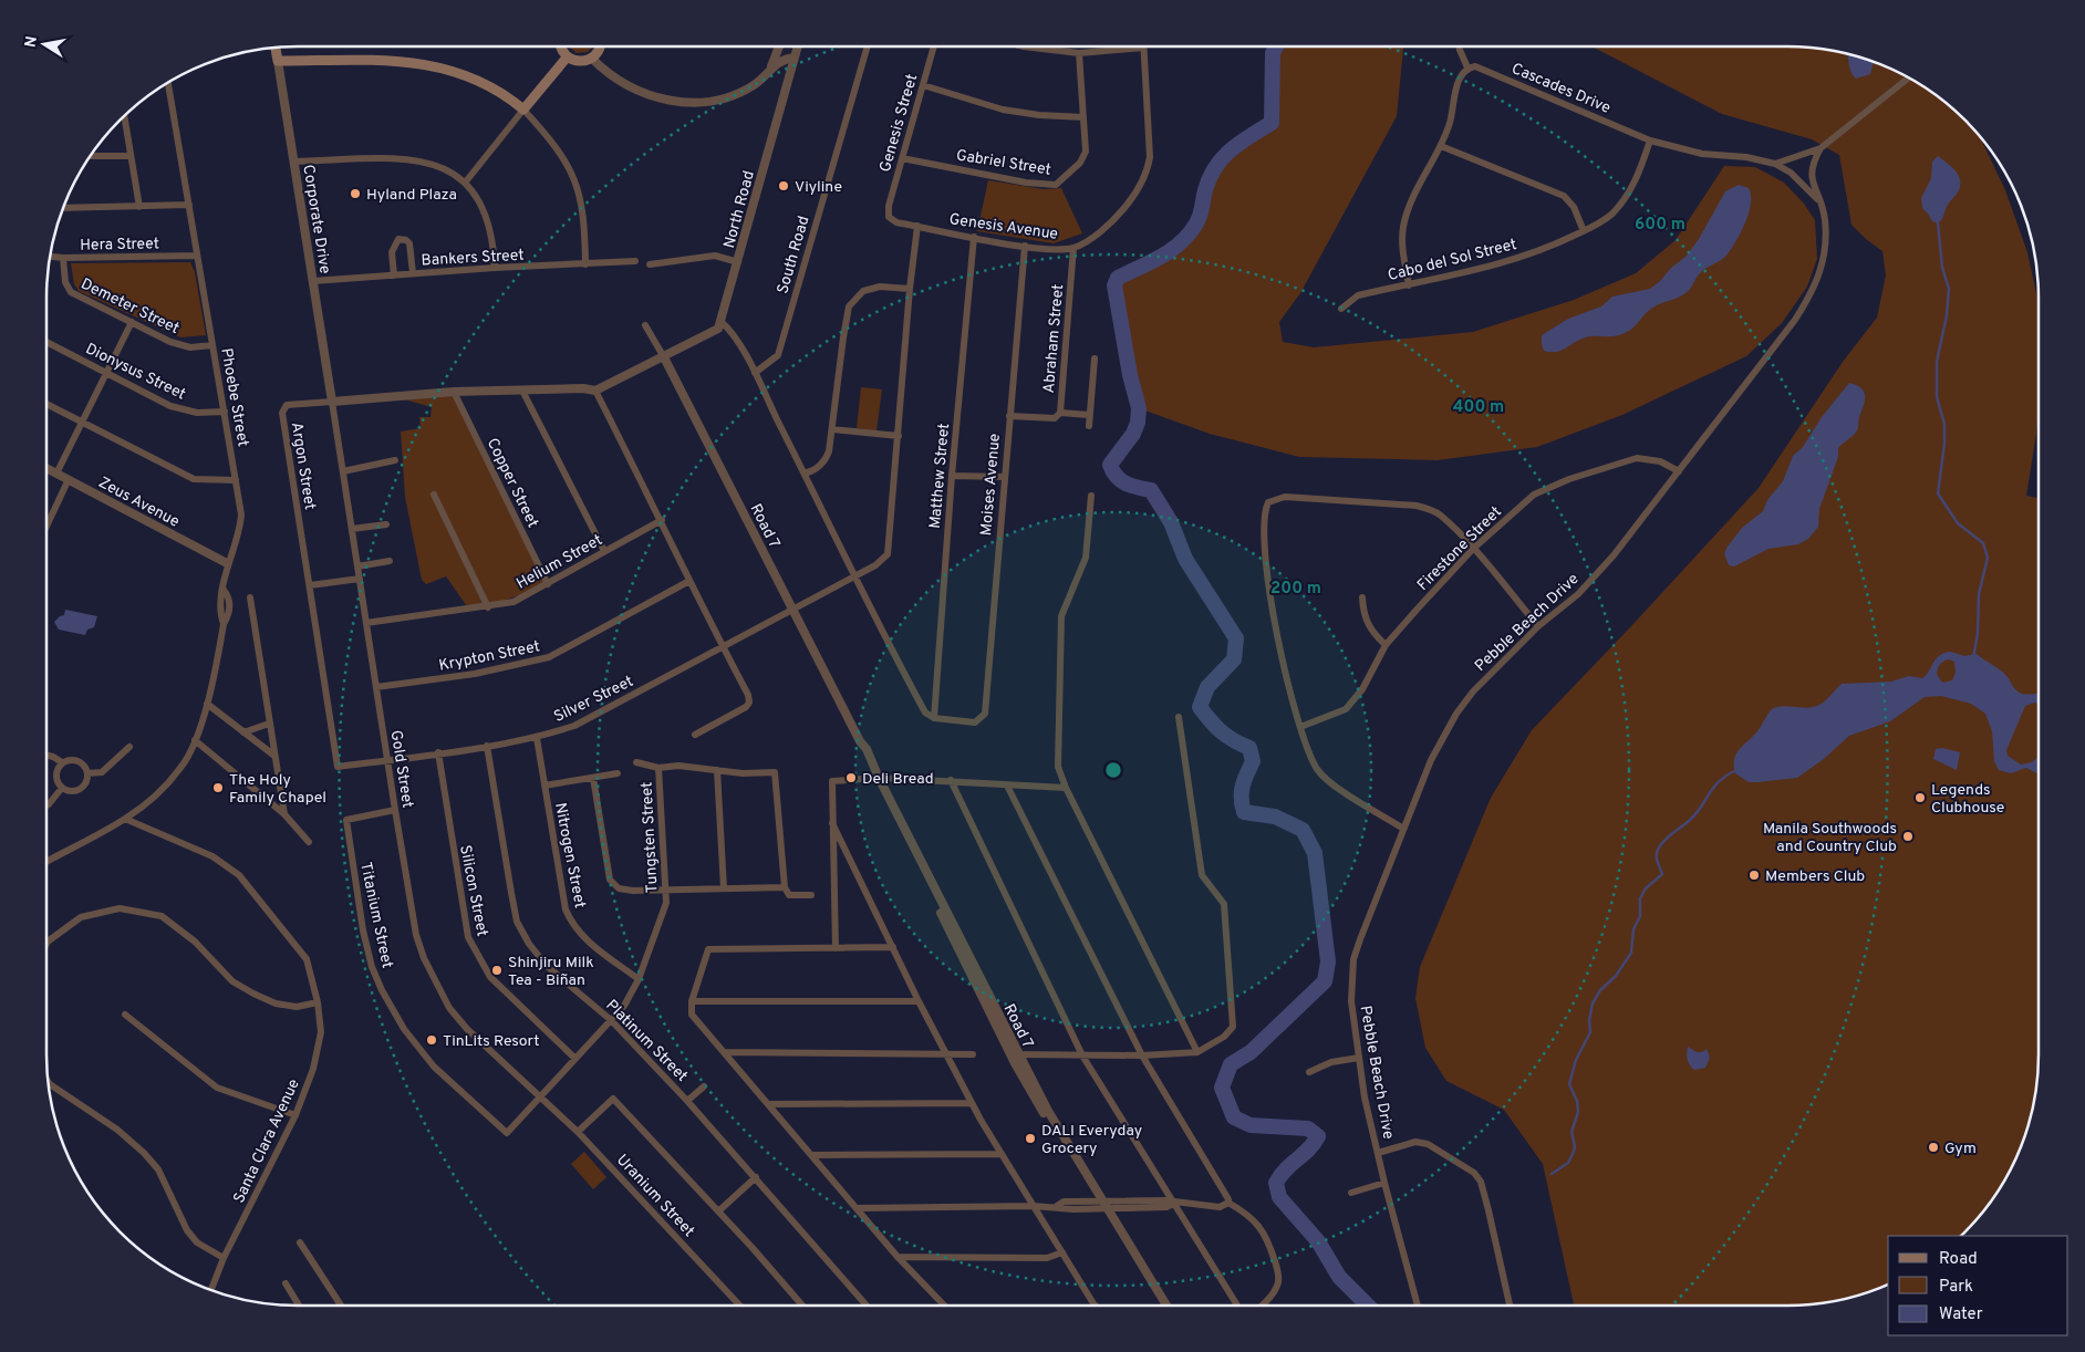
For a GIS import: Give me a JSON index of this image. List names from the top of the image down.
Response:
{
  "streets": {
    "main road": ["Corporate Drive"],
    "street": [
      "Cascades Drive",
      "Genesis Street",
      "Gabriel Street",
      "North Road",
      "Genesis Avenue",
      "Hera Street",
      "South Road",
      "Bankers Street",
      "Cabo del Sol Street",
      "Demeter Street",
      "Abraham Street",
      "Dionysus Street",
      "Phoebe Street",
      "Argon Street",
      "Matthew Street",
      "Copper Street",
      "Moises Avenue",
      "Zeus Avenue",
      "Road 7",
      "Firestone Street",
      "Helium Street",
      "Pebble Beach Drive",
      "Krypton Street",
      "Silver Street",
      "Gold Street",
      "Tungsten Street",
      "Nitrogen Street",
      "Silicon Street",
      "Titanium Street",
      "Platinum Street",
      "Santa Clara Avenue",
      "Uranium Street"
    ]
  },
  "crossings": [
    ["Cascades Drive", "Cabo del Sol Street"],
    ["Genesis Street", "Gabriel Street"],
    ["Genesis Street", "Genesis Avenue"],
    ["Corporate Drive", "Bankers Street"],
    ["Corporate Drive", "Argon Street"],
    ["Corporate Drive", "Gold Street"],
    ["Genesis Avenue", "Abraham Street"],
    ["Genesis Avenue", "Matthew Street"],
    ["Genesis Avenue", "Moises Avenue"],
    ["Hera Street", "Demeter Street"],
    ["Hera Street", "Phoebe Street"],
    ["Demeter Street", "Phoebe Street"],
    ["Abraham Street", "Moises Avenue"],
    ["Dionysus Street", "Phoebe Street"],
    ["Phoebe Street", "Zeus Avenue"],
    ["Phoebe Street", "Santa Clara Avenue"],
    ["Argon Street", "Copper Street"],
    ["Argon Street", "Road 7"],
    ["Argon Street", "Silver Street"],
    ["Argon Street", "Gold Street"],
    ["Matthew Street", "Moises Avenue"],
    ["Copper Street", "Helium Street"],
    ["Road 7", "Silver Street"],
    ["Firestone Street", "Pebble Beach Drive"],
    ["Helium Street", "Gold Street"],
    ["Krypton Street", "Gold Street"],
    ["Silver Street", "Gold Street"],
    ["Silver Street", "Nitrogen Street"],
    ["Silver Street", "Silicon Street"],
    ["Silver Street", "Platinum Street"],
    ["Gold Street", "Tungsten Street"],
    ["Gold Street", "Titanium Street"],
    ["Gold Street", "Uranium Street"],
    ["Tungsten Street", "Nitrogen Street"],
    ["Tungsten Street", "Silicon Street"],
    ["Tungsten Street", "Titanium Street"],
    ["Tungsten Street", "Platinum Street"],
    ["Tungsten Street", "Uranium Street"],
    ["Titanium Street", "Uranium Street"]
  ],
  "places": [
    "Viyline",
    "Hyland Plaza",
    "Deli Bread",
    "The Holy Family Chapel",
    "Legends Clubhouse",
    "Manila Southwoods and Country Club",
    "Members Club",
    "Shinjiru Milk Tea - Biñan",
    "TinLits Resort",
    "DALI Everyday Grocery",
    "Gym"
  ],
  "legend": ["Road", "Park", "Water"],
  "north": "left",
  "rings": ["600 m", "400 m", "200 m"]
}
